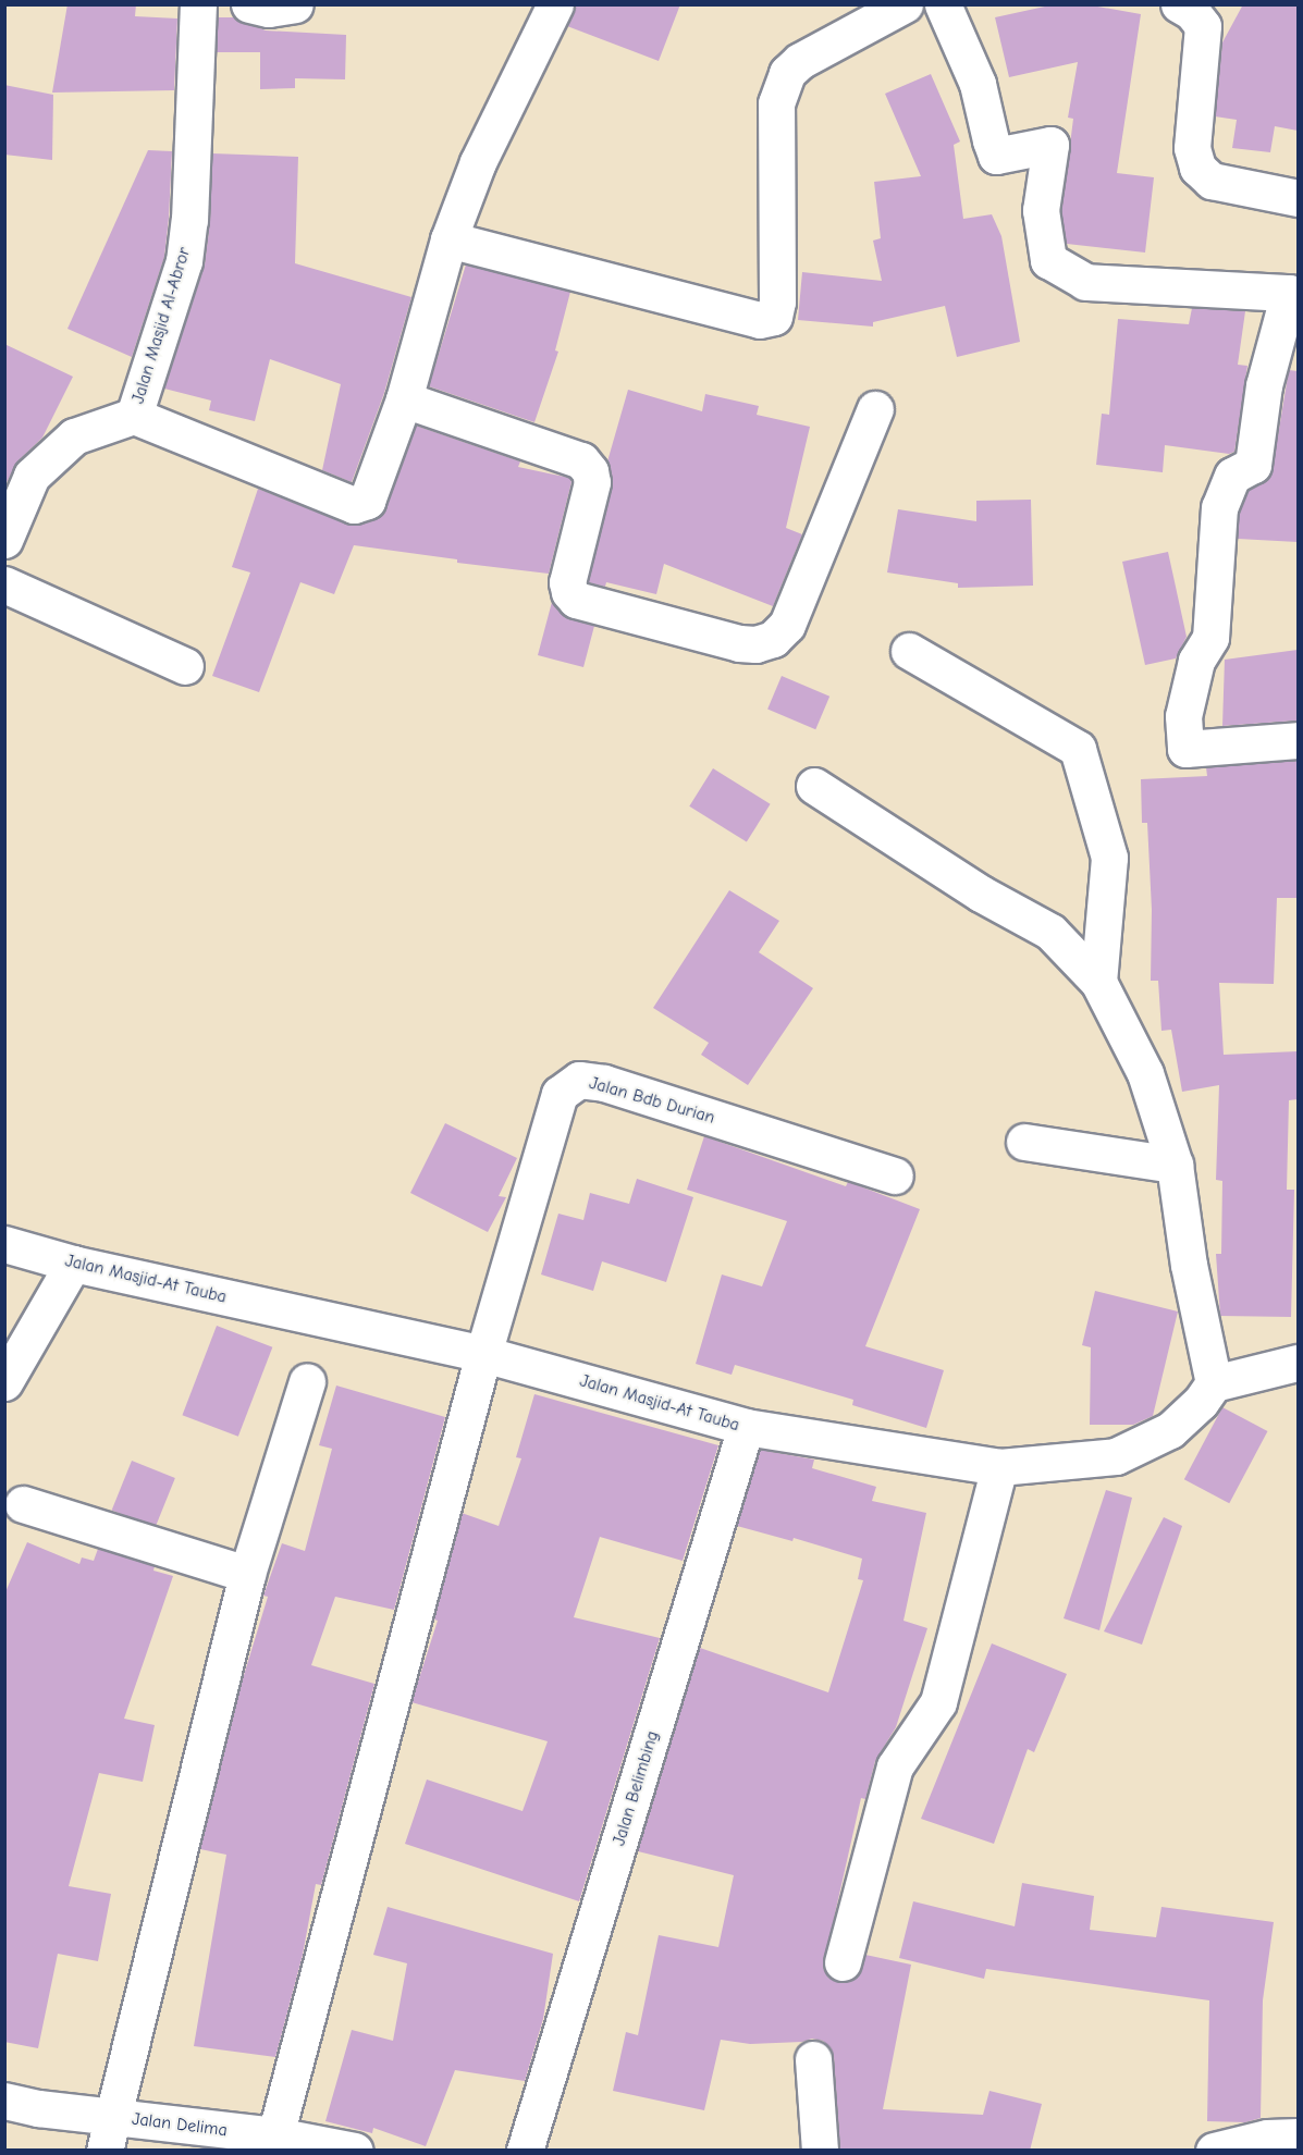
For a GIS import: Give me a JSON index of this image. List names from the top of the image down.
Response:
{
  "streets": {
    "street": [
      "Jalan Masjid Al-Abror",
      "Jalan Bdb Durian",
      "Jalan Masjid-At Tauba",
      "Jalan Belimbing",
      "Jalan Delima"
    ]
  },
  "crossings": [
    ["Jalan Bdb Durian", "Jalan Masjid-At Tauba"],
    ["Jalan Masjid-At Tauba", "Jalan Belimbing"]
  ]
}
